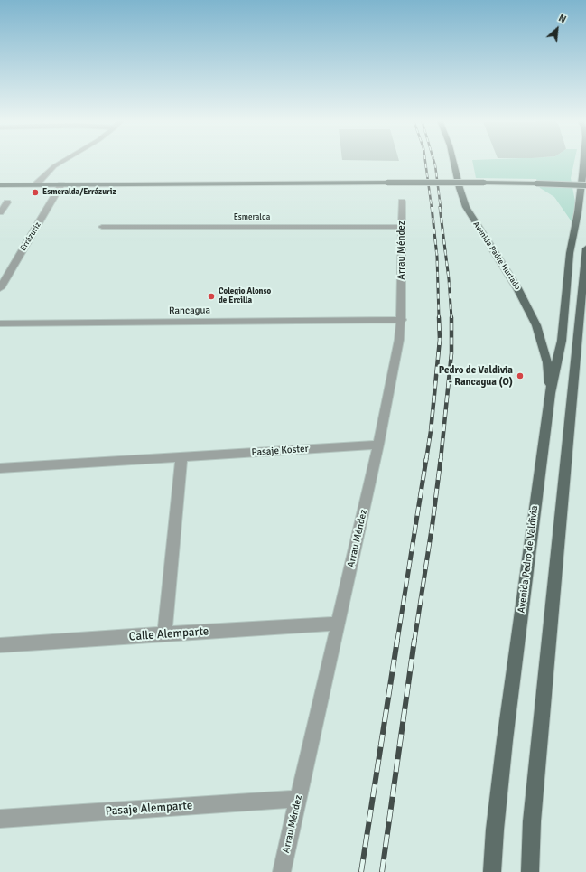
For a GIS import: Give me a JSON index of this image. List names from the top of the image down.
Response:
{
  "streets": {
    "main road": ["Avenida Padre Hurtado", "Avenida Pedro de Valdivia"],
    "street": [
      "Esmeralda",
      "Errázuriz",
      "Arrau Méndez",
      "Rancagua",
      "Pasaje Koster",
      "Calle Alemparte",
      "Pasaje Alemparte"
    ]
  },
  "crossings": [
    ["Esmeralda", "Arrau Méndez"],
    ["Arrau Méndez", "Rancagua"],
    ["Arrau Méndez", "Pasaje Koster"],
    ["Arrau Méndez", "Calle Alemparte"],
    ["Arrau Méndez", "Pasaje Alemparte"],
    ["Avenida Padre Hurtado", "Avenida Pedro de Valdivia"]
  ],
  "places": ["Esmeralda/Errázuriz", "Colegio Alonso de Ercilla", "Pedro de Valdivia - Rancagua (O)"],
  "north": "top right"
}
